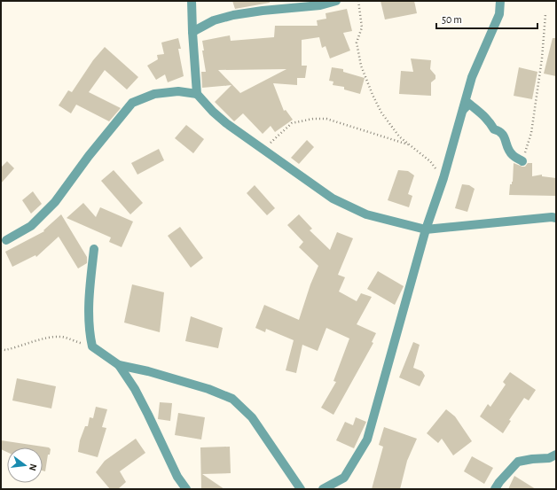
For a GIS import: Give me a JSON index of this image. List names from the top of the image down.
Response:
{
  "scale_bar": "50 m",
  "north": "right"
}
